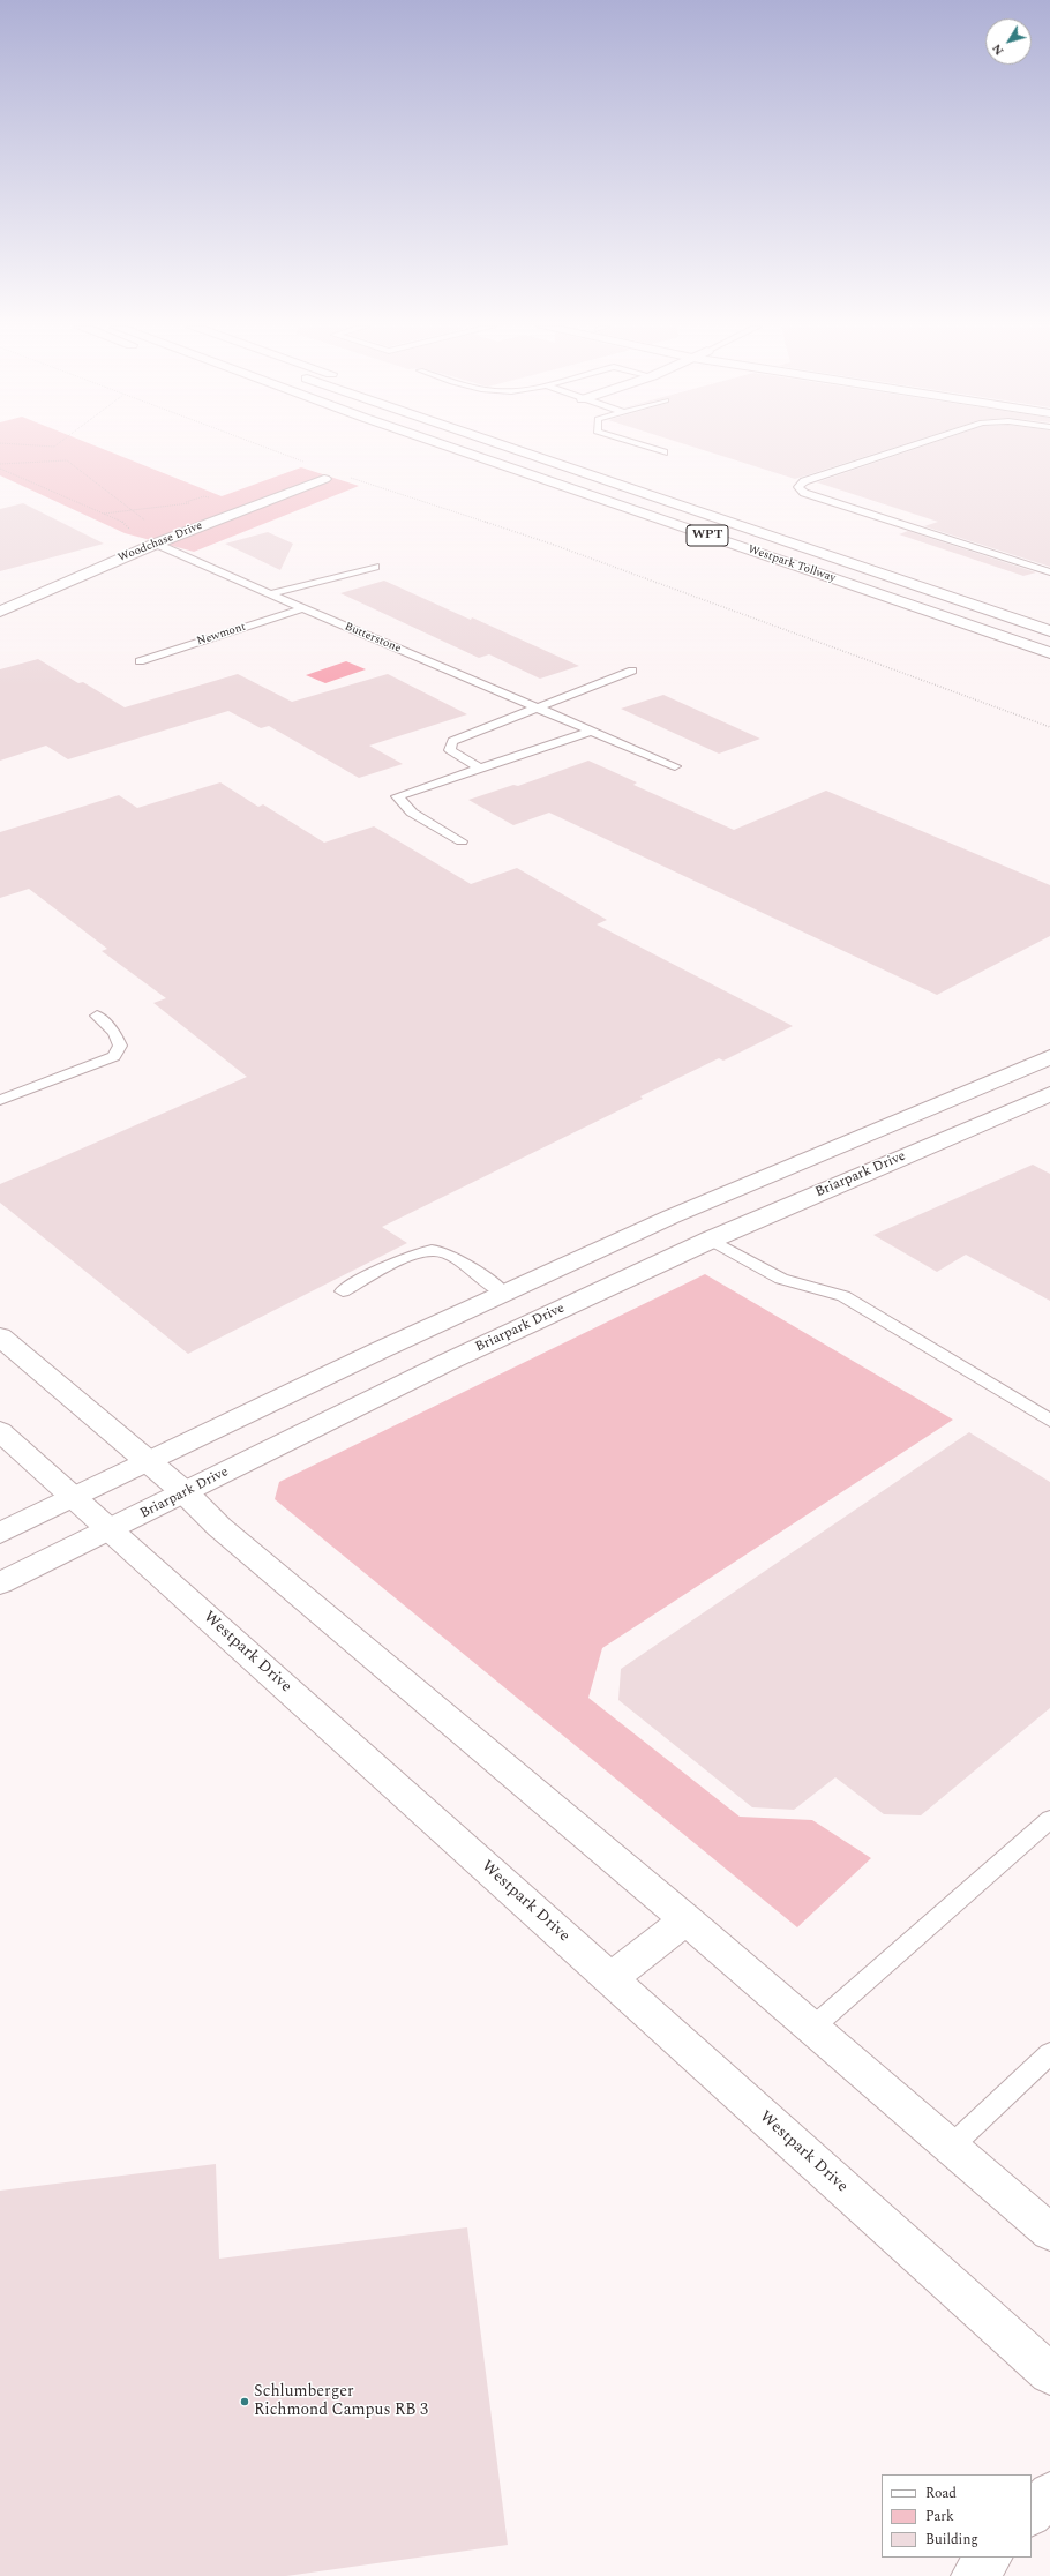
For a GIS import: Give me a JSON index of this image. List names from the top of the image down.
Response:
{
  "streets": {
    "main road": [
      "WPT",
      "Woodchase Drive",
      "Westpark Tollway",
      "Briarpark Drive",
      "Westpark Drive"
    ],
    "lane": ["Newmont", "Butterstone"]
  },
  "crossings": [
    ["Woodchase Drive", "Butterstone"],
    ["Newmont", "Butterstone"],
    ["Briarpark Drive", "Westpark Drive"]
  ],
  "places": ["Schlumberger Richmond Campus RB 3"],
  "legend": ["Road", "Park", "Building"],
  "north": "bottom left"
}
